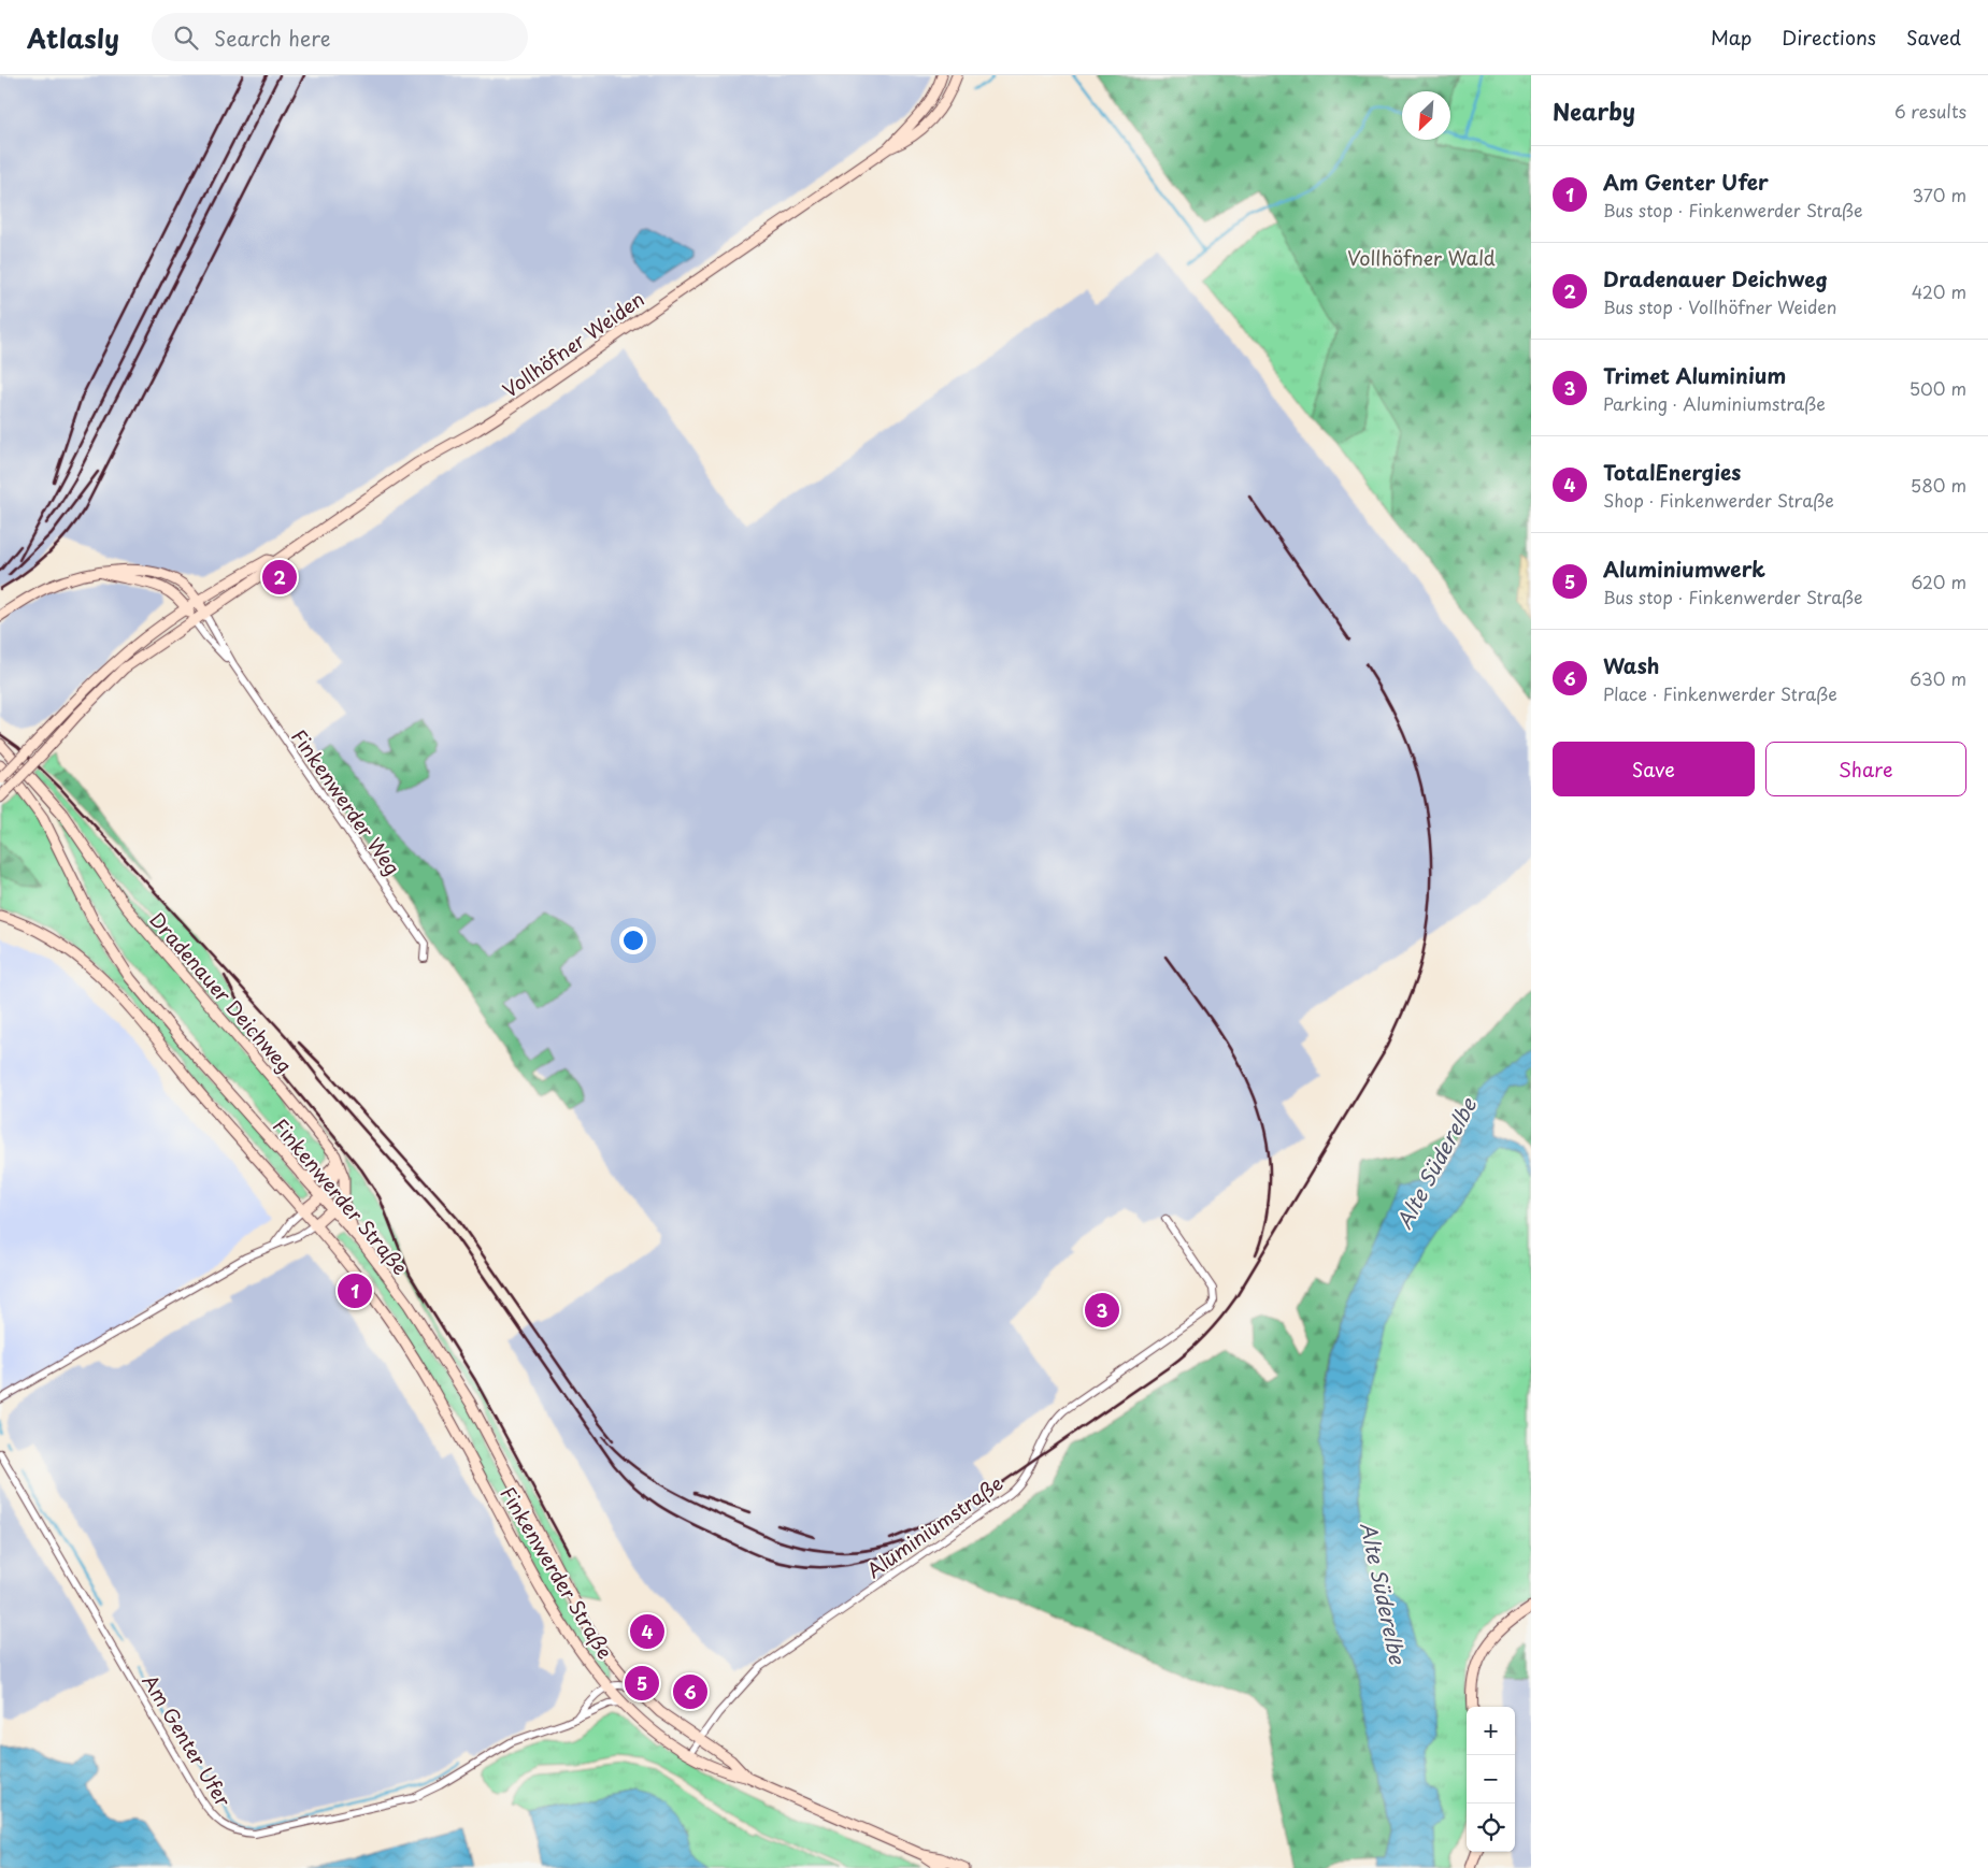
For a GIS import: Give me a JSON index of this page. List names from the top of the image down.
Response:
{
  "streets": {
    "main road": ["Vollhöfner Weiden", "Dradenauer Deichweg", "Finkenwerder Straße"],
    "street": ["Finkenwerder Weg", "Aluminiumstraße", "Am Genter Ufer"]
  },
  "crossings": [
    ["Vollhöfner Weiden", "Finkenwerder Weg"],
    ["Dradenauer Deichweg", "Finkenwerder Straße"],
    ["Finkenwerder Straße", "Aluminiumstraße"],
    ["Finkenwerder Straße", "Am Genter Ufer"]
  ],
  "water": ["Alte Süderelbe"],
  "parks": ["Vollhöfner Wald"],
  "north": "bottom left",
  "page": {
    "header": "Atlasly",
    "search": "Search here",
    "nav": ["Map", "Directions", "Saved"],
    "heading": ["Nearby", "6 results"],
    "list": [
      {
        "mark": "1",
        "name": "Am Genter Ufer",
        "note": "Bus stop · Finkenwerder Straße",
        "value": "370 m"
      },
      {
        "mark": "2",
        "name": "Dradenauer Deichweg",
        "note": "Bus stop · Vollhöfner Weiden",
        "value": "420 m"
      },
      {
        "mark": "3",
        "name": "Trimet Aluminium",
        "note": "Parking · Aluminiumstraße",
        "value": "500 m"
      },
      {
        "mark": "4",
        "name": "TotalEnergies",
        "note": "Shop · Finkenwerder Straße",
        "value": "580 m"
      },
      {
        "mark": "5",
        "name": "Aluminiumwerk",
        "note": "Bus stop · Finkenwerder Straße",
        "value": "620 m"
      },
      {
        "mark": "6",
        "name": "Wash",
        "note": "Place · Finkenwerder Straße",
        "value": "630 m"
      }
    ],
    "pins": [
      "2",
      "1",
      "3",
      "4",
      "5",
      "6"
    ],
    "buttons": ["Save", "Share"],
    "map_buttons": ["+", "−"]
  }
}
